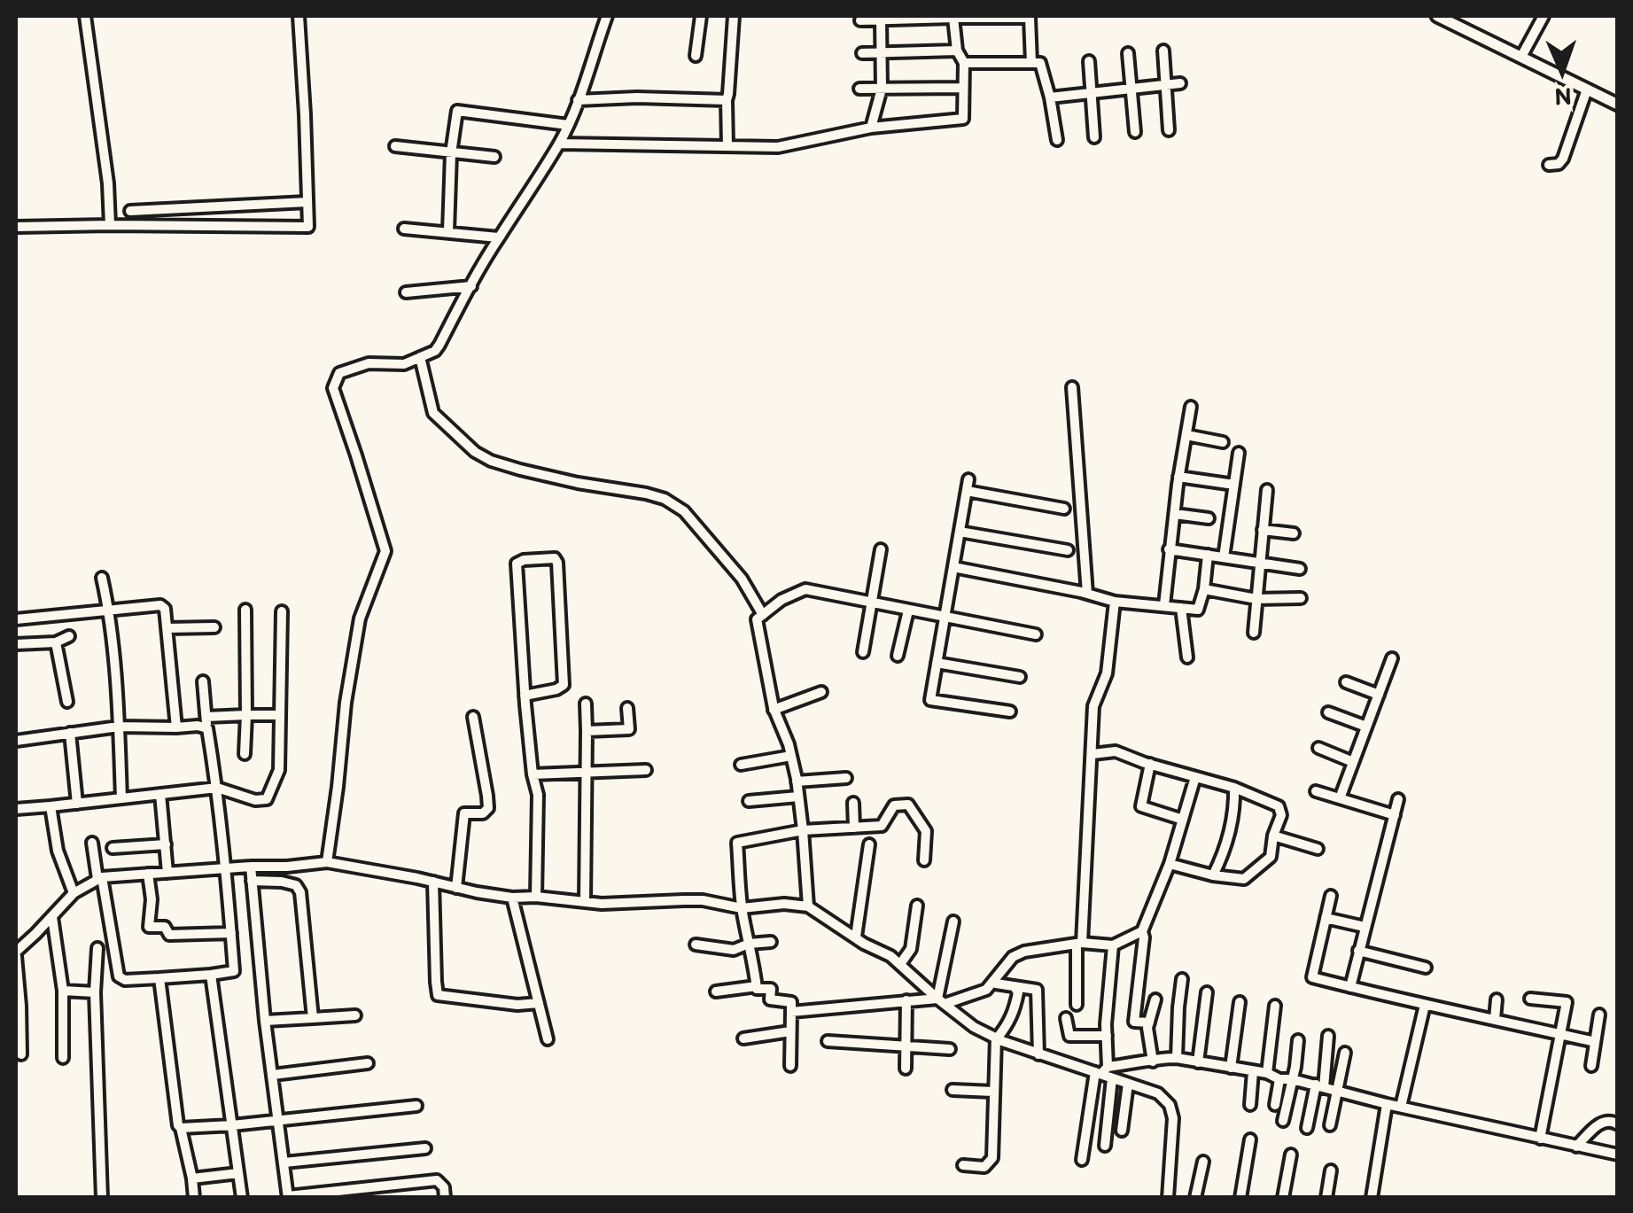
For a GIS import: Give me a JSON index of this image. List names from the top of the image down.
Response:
{
  "north": "bottom"
}
